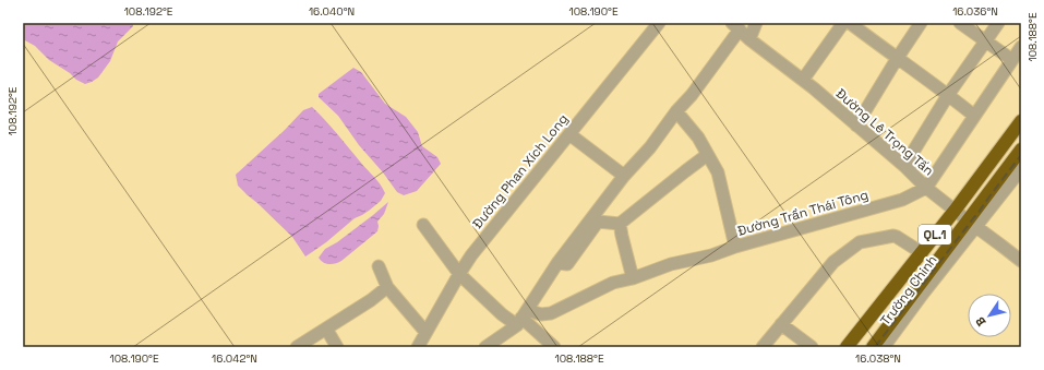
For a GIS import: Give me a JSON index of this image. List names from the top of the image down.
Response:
{
  "streets": {
    "highway": ["QL.1"],
    "street": [
      "Đường Lê Trọng Tấn",
      "Đường Phan Xích Long",
      "Đường Trần Thái Tông",
      "Trường Chinh"
    ]
  },
  "crossings": [
    ["Đường Lê Trọng Tấn", "Đường Trần Thái Tông"],
    ["Đường Lê Trọng Tấn", "QL.1"],
    ["Đường Lê Trọng Tấn", "Trường Chinh"],
    ["QL.1", "Trường Chinh"]
  ],
  "north": "bottom left",
  "coordinates": [
    "108.192°E",
    "16.040°N",
    "108.190°E",
    "16.036°N",
    "108.188°E",
    "16.042°N",
    "16.038°N"
  ]
}
